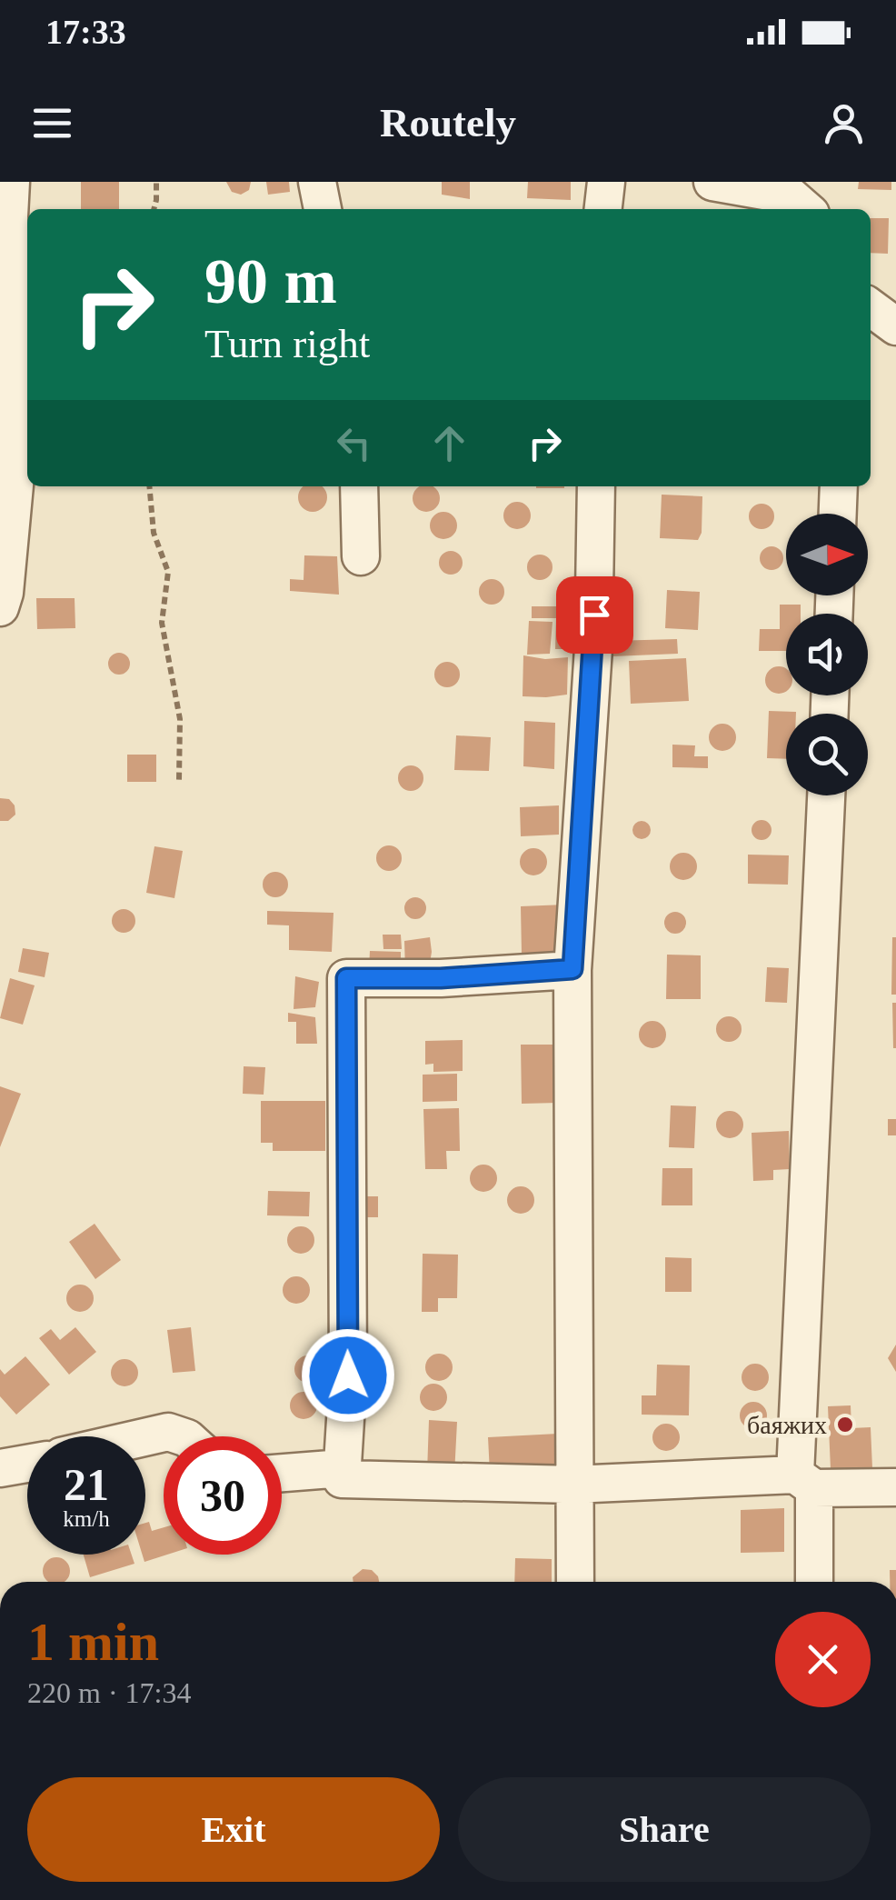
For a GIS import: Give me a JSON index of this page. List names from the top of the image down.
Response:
{
  "places": ["баяжих"],
  "north": "right",
  "page": {
    "status": "17:33",
    "header": "Routely",
    "turn": ["90 m", "Turn right"],
    "speed": "21 km/h",
    "limit": "30",
    "heading": ["1 min", "220 m · 17:34"],
    "buttons": ["Exit", "Share"]
  }
}
